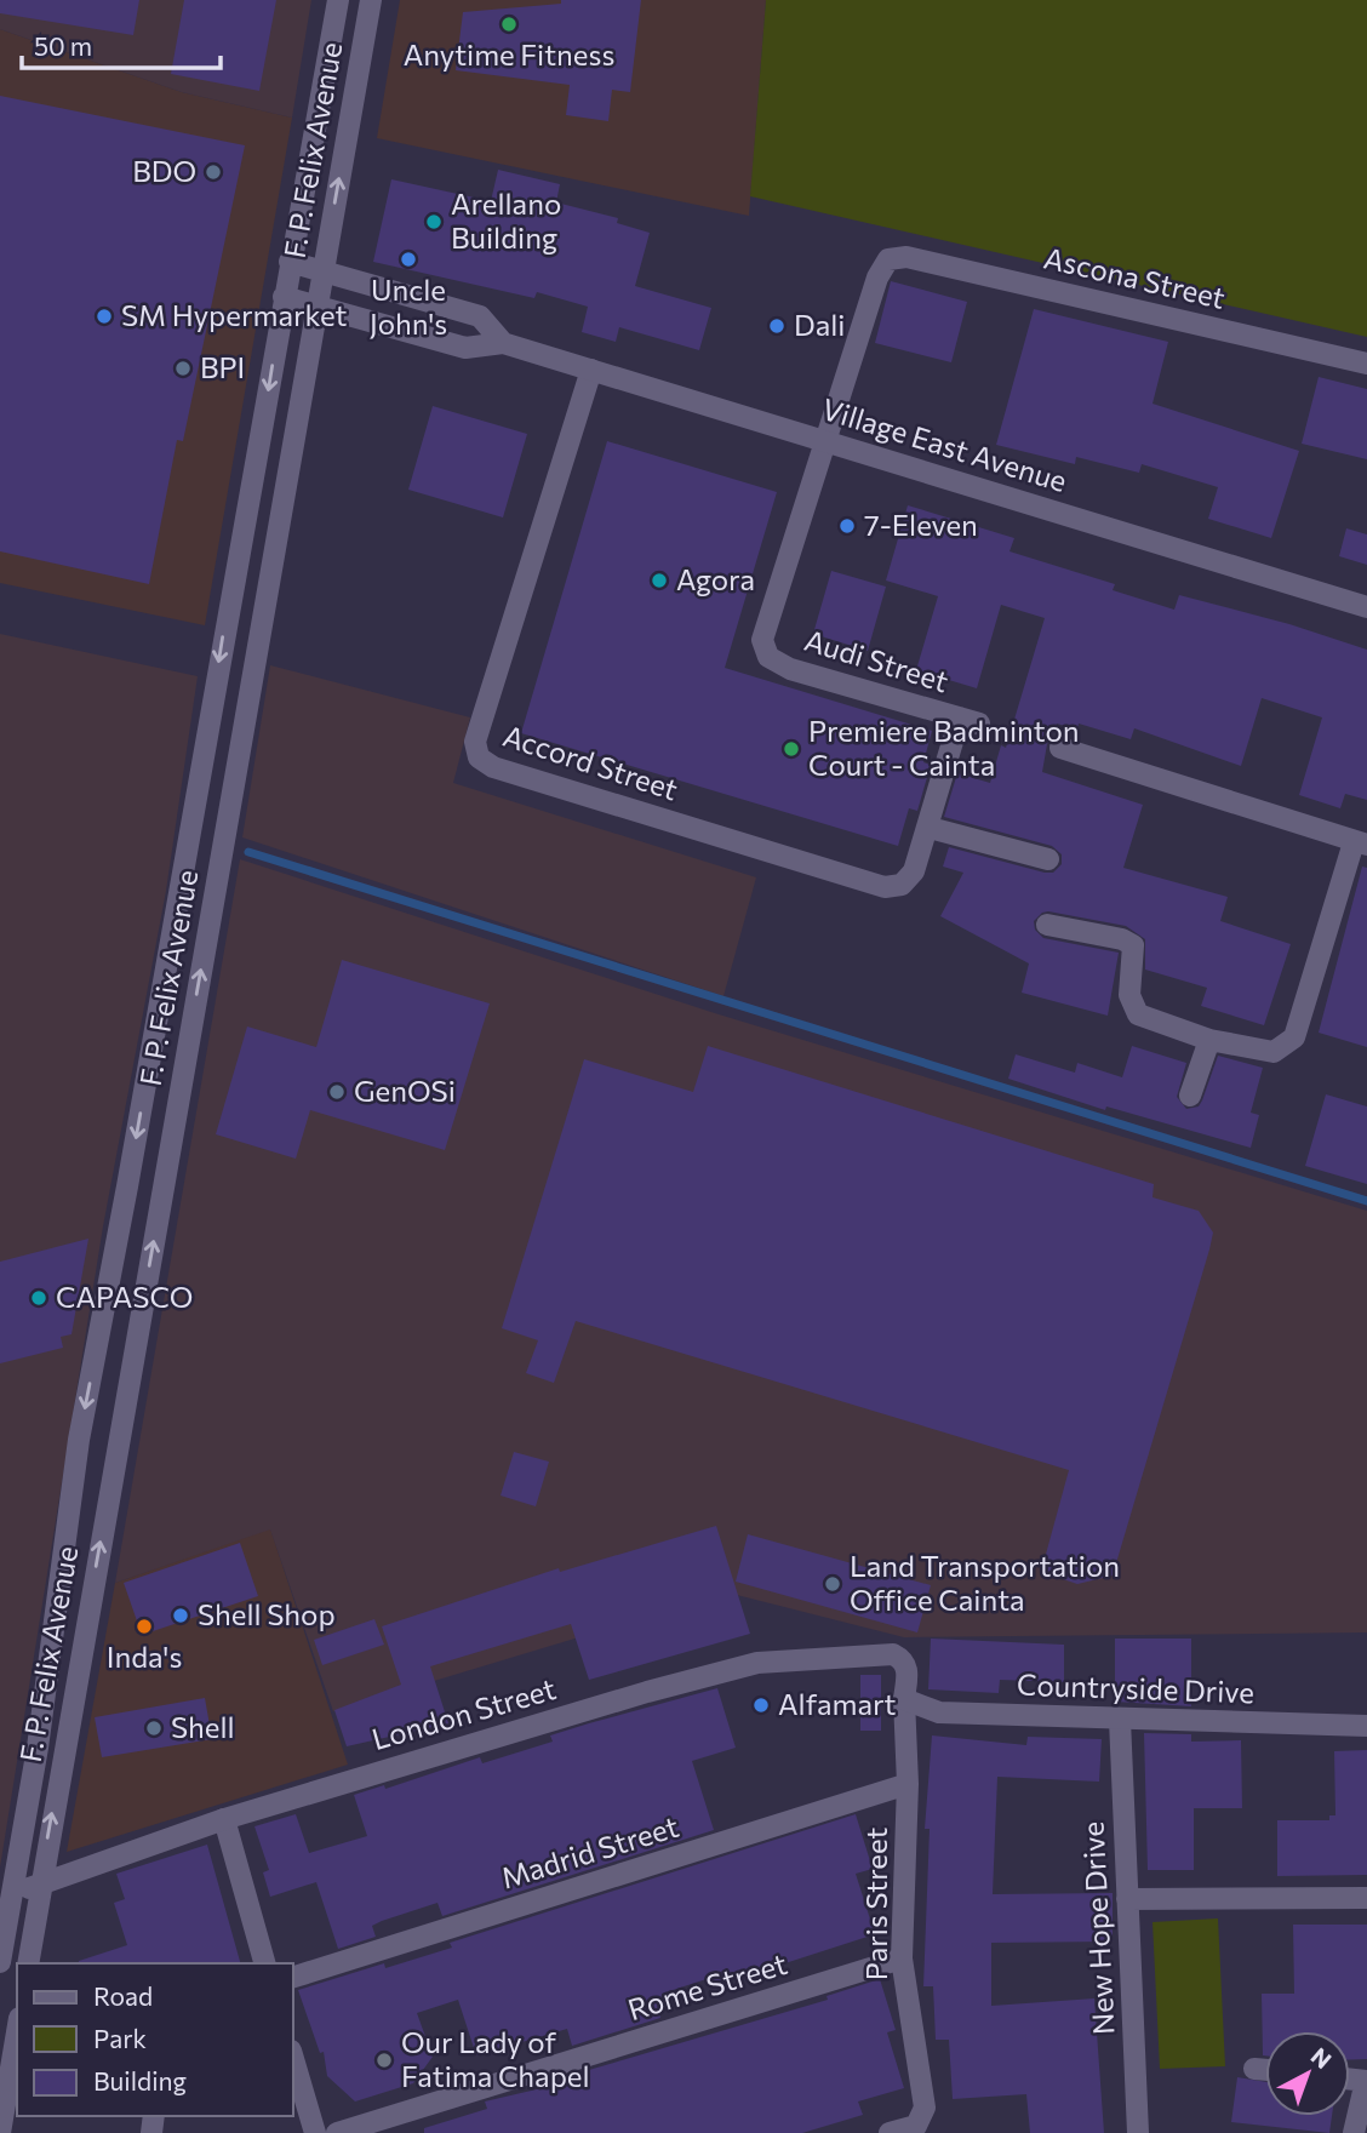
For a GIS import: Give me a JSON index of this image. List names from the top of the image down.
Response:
{
  "streets": {
    "street": [
      "F. P. Felix Avenue",
      "Ascona Street",
      "Village East Avenue",
      "Audi Street",
      "Accord Street",
      "Countryside Drive",
      "London Street",
      "Madrid Street",
      "Paris Street",
      "New Hope Drive",
      "Rome Street"
    ]
  },
  "crossings": [
    ["F. P. Felix Avenue", "Village East Avenue"],
    ["F. P. Felix Avenue", "London Street"],
    ["Ascona Street", "Audi Street"],
    ["Village East Avenue", "Audi Street"],
    ["Village East Avenue", "Accord Street"],
    ["Audi Street", "Accord Street"],
    ["Countryside Drive", "London Street"],
    ["Countryside Drive", "Paris Street"],
    ["Countryside Drive", "New Hope Drive"],
    ["London Street", "Paris Street"],
    ["Madrid Street", "Paris Street"],
    ["Paris Street", "Rome Street"]
  ],
  "places": [
    "Anytime Fitness",
    "BDO",
    "Arellano Building",
    "Uncle John's",
    "SM Hypermarket",
    "Dali",
    "BPI",
    "7-Eleven",
    "Agora",
    "Premiere Badminton Court - Cainta",
    "GenOSi",
    "CAPASCO",
    "Land Transportation Office Cainta",
    "Shell Shop",
    "Inda's",
    "Alfamart",
    "Shell",
    "Our Lady of Fatima Chapel"
  ],
  "legend": ["Road", "Park", "Building"],
  "scale_bar": "50 m",
  "north": "top right"
}
